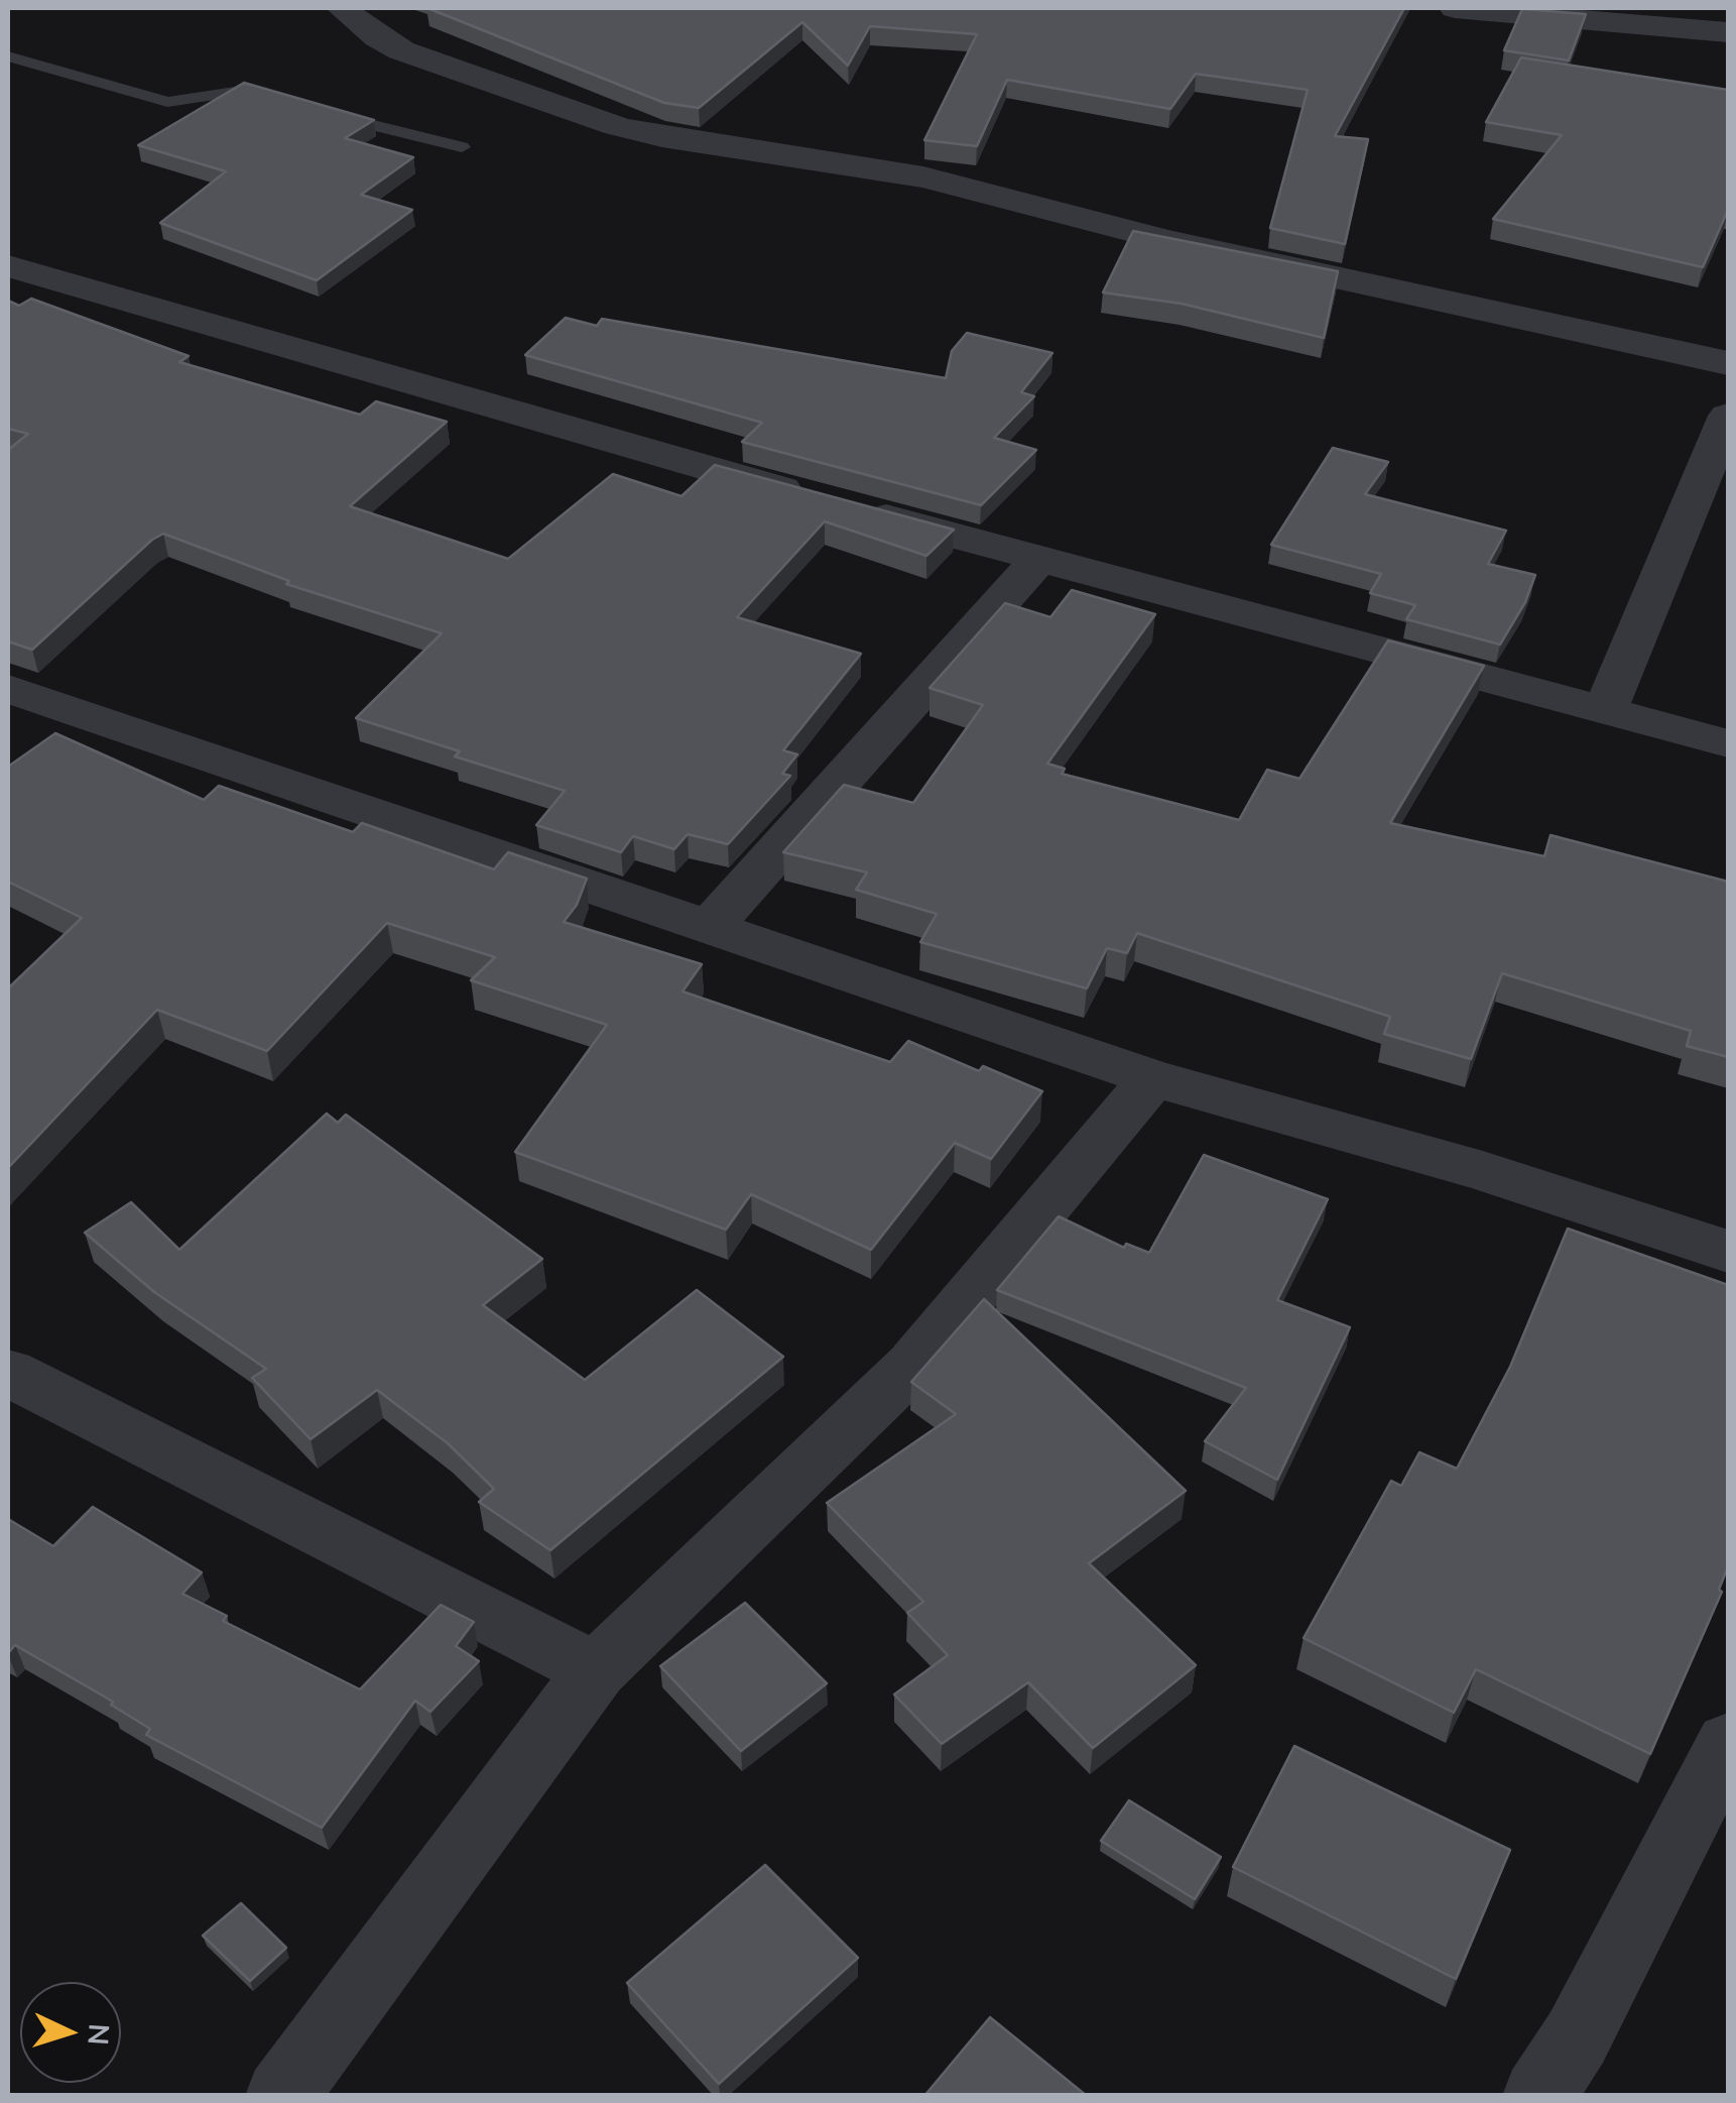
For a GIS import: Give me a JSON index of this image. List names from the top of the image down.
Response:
{
  "north": "right"
}
